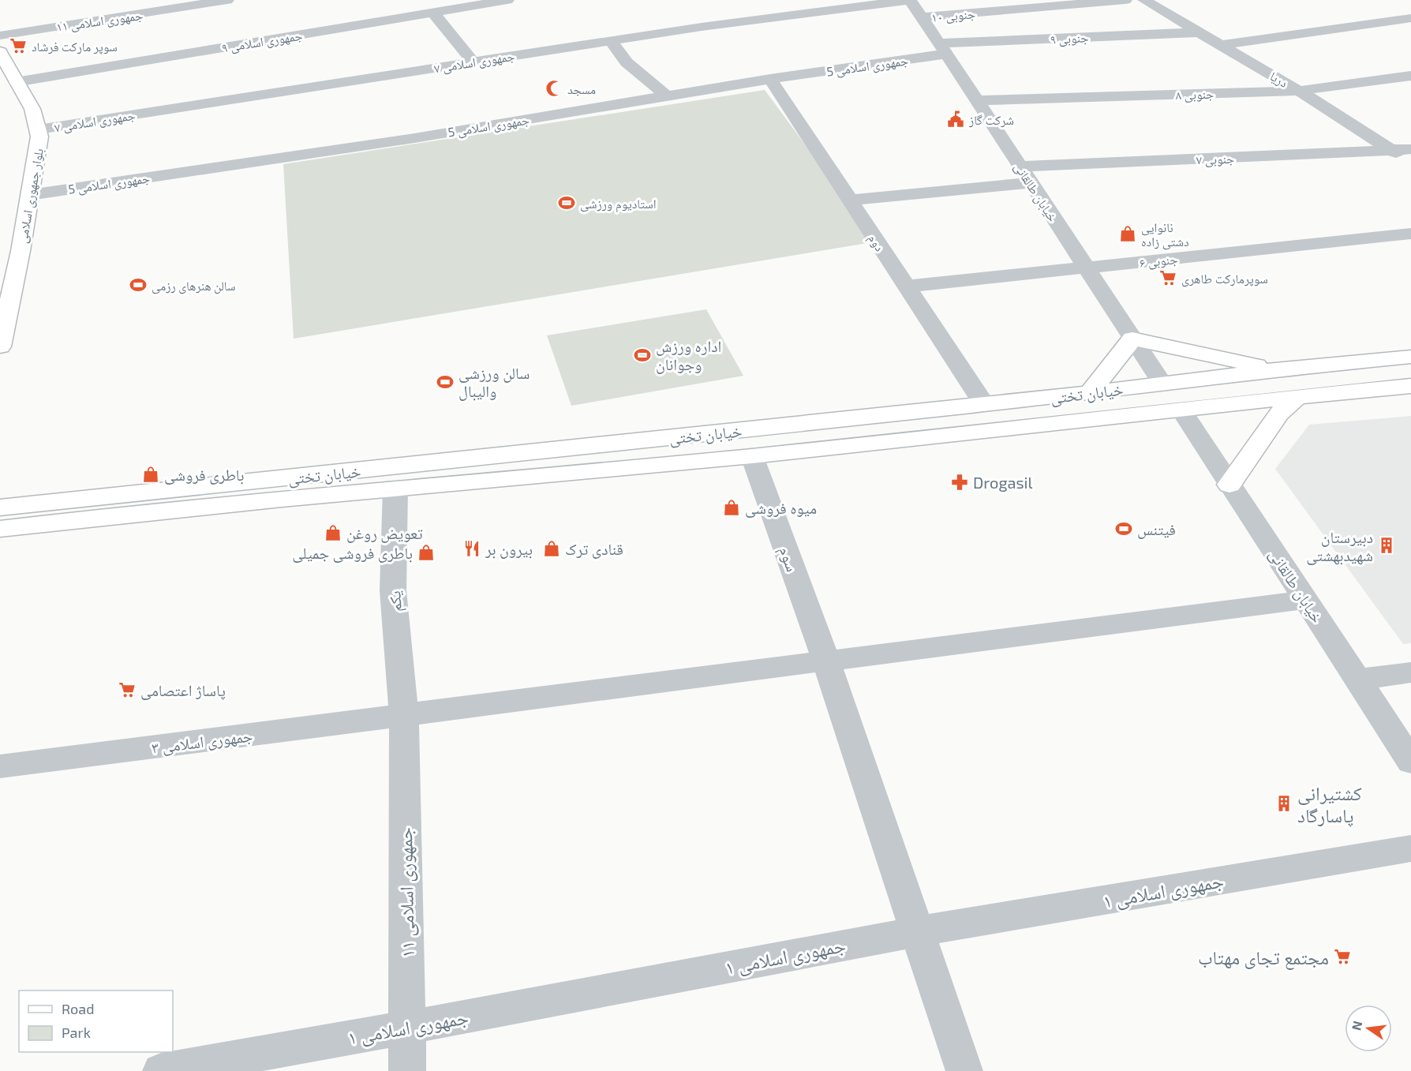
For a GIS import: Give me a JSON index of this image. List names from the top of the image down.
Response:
{
  "streets": {
    "main road": ["بلوار جمهوری اسلامی", "خیابان تختی"],
    "street": [
      "۱۰ جنوبی",
      "جمهوری اسلامی ۱۱",
      "۹ جنوبی",
      "جمهوری اسلامی ۹",
      "جمهوری اسلامی ۷",
      "جمهوری اسلامی 5",
      "دریا",
      "۸ جنوبی",
      "۷ جنوبی",
      "خیابان طالقانی",
      "دوم",
      "۶ جنوبی",
      "سوم",
      "یکم",
      "جمهوری اسلامی ۳",
      "جمهوری اسلامی ۱"
    ]
  },
  "crossings": [
    ["۱۰ جنوبی", "خیابان طالقانی"],
    ["جمهوری اسلامی ۱۱", "یکم"],
    ["جمهوری اسلامی ۱۱", "جمهوری اسلامی ۳"],
    ["جمهوری اسلامی ۱۱", "جمهوری اسلامی ۱"],
    ["۹ جنوبی", "جمهوری اسلامی 5"],
    ["۹ جنوبی", "دریا"],
    ["۹ جنوبی", "خیابان طالقانی"],
    ["جمهوری اسلامی ۹", "بلوار جمهوری اسلامی"],
    ["جمهوری اسلامی ۷", "خیابان طالقانی"],
    ["جمهوری اسلامی ۷", "بلوار جمهوری اسلامی"],
    ["جمهوری اسلامی 5", "خیابان طالقانی"],
    ["جمهوری اسلامی 5", "بلوار جمهوری اسلامی"],
    ["جمهوری اسلامی 5", "دوم"],
    ["دریا", "۸ جنوبی"],
    ["دریا", "۷ جنوبی"],
    ["۸ جنوبی", "خیابان طالقانی"],
    ["۷ جنوبی", "خیابان طالقانی"],
    ["خیابان طالقانی", "۶ جنوبی"],
    ["خیابان طالقانی", "خیابان تختی"],
    ["دوم", "۶ جنوبی"],
    ["دوم", "خیابان تختی"],
    ["خیابان تختی", "سوم"],
    ["خیابان تختی", "یکم"],
    ["سوم", "جمهوری اسلامی ۱"],
    ["یکم", "جمهوری اسلامی ۳"]
  ],
  "places": {
    "supermarket": [
      "سوپر مارکت فرشاد",
      "سوپرمارکت طاهری",
      "پاساژ اعتصامی",
      "مجتمع تجای مهتاب"
    ],
    "mosque": ["مسجد"],
    "public building": ["شرکت گاز"],
    "sports": [
      "استادیوم ورزشی",
      "سالن هنرهای رزمی",
      "اداره ورزش وجوانان",
      "سالن ورزشی والیبال",
      "فیتنس"
    ],
    "shop": [
      "نانوایی دشتی زاده",
      "باطری فروشی",
      "میوه فروشی",
      "تعویض روغن",
      "قنادی ترک",
      "باطری فروشی جمیلی"
    ],
    "pharmacy": ["Drogasil"],
    "building": ["دبیرستان شهیدبهشتی", "کشتیرانی پاسارگاد"],
    "restaurant": ["بیرون بر"]
  },
  "legend": ["Road", "Park"],
  "north": "left"
}
